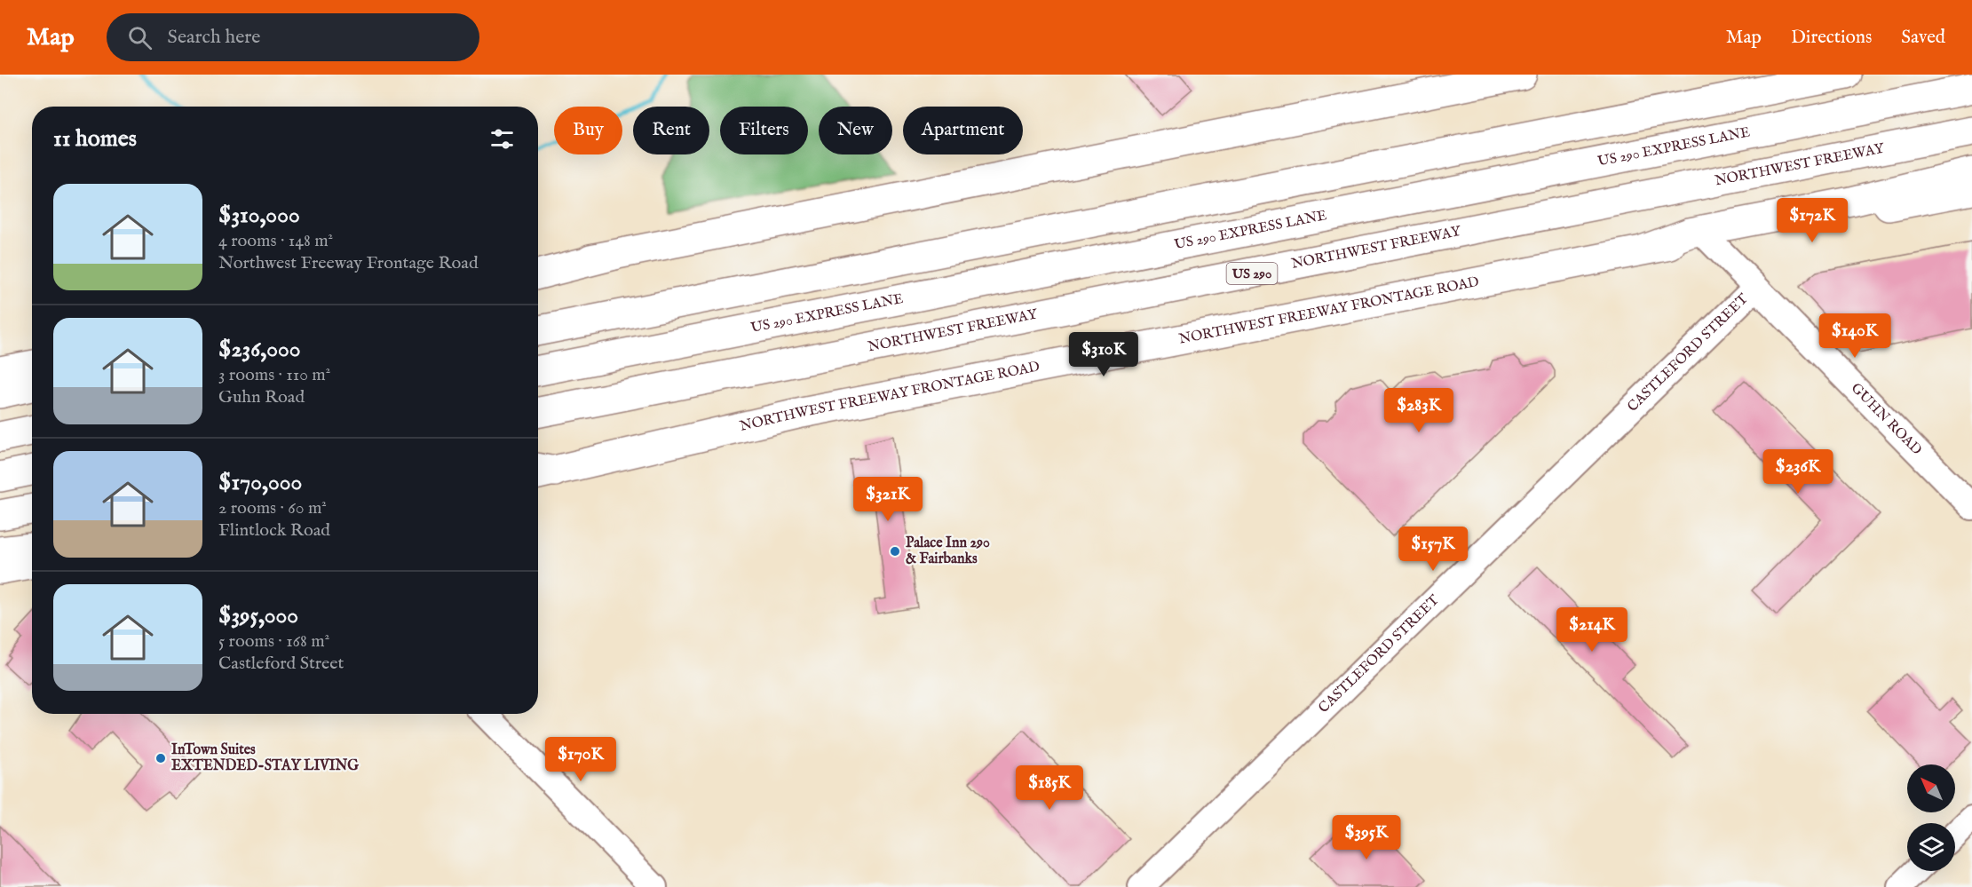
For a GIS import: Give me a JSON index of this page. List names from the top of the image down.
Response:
{
  "streets": {
    "main road": [
      "US 290 EXPRESS LANE",
      "NORTHWEST FREEWAY",
      "US 290",
      "NORTHWEST FREEWAY FRONTAGE ROAD"
    ],
    "street": ["CASTLEFORD STREET", "GUHN ROAD"]
  },
  "crossings": [
    ["NORTHWEST FREEWAY FRONTAGE ROAD", "GUHN ROAD"],
    ["CASTLEFORD STREET", "GUHN ROAD"]
  ],
  "places": ["Palace Inn 290 & Fairbanks", "InTown Suites EXTENDED-STAY LIVING"],
  "north": "top left",
  "page": {
    "header": "Map",
    "search": "Search here",
    "nav": ["Map", "Directions", "Saved"],
    "chip": [
      "Buy",
      "Rent",
      "Filters",
      "New",
      "Apartment"
    ],
    "heading": "11 homes",
    "list": [
      {
        "name": "$310,000",
        "note": "4 rooms · 148 m² · Northwest Freeway Frontage Road"
      },
      {
        "name": "$236,000",
        "note": "3 rooms · 110 m² · Guhn Road"
      },
      {
        "name": "$170,000",
        "note": "2 rooms · 60 m² · Flintlock Road"
      },
      {
        "name": "$395,000",
        "note": "5 rooms · 168 m² · Castleford Street"
      }
    ],
    "price": [
      "$172K",
      "$140K",
      "$310K",
      "$283K",
      "$236K",
      "$321K",
      "$157K",
      "$214K",
      "$170K",
      "$185K",
      "$395K"
    ]
  }
}
